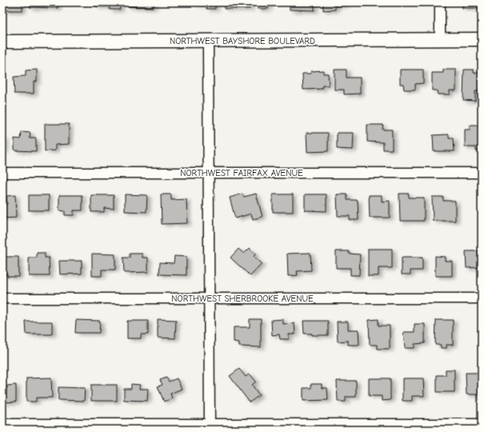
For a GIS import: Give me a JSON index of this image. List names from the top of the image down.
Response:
{
  "streets": {
    "main road": ["NORTHWEST BAYSHORE BOULEVARD"],
    "street": ["NORTHWEST FAIRFAX AVENUE", "NORTHWEST SHERBROOKE AVENUE"]
  }
}
